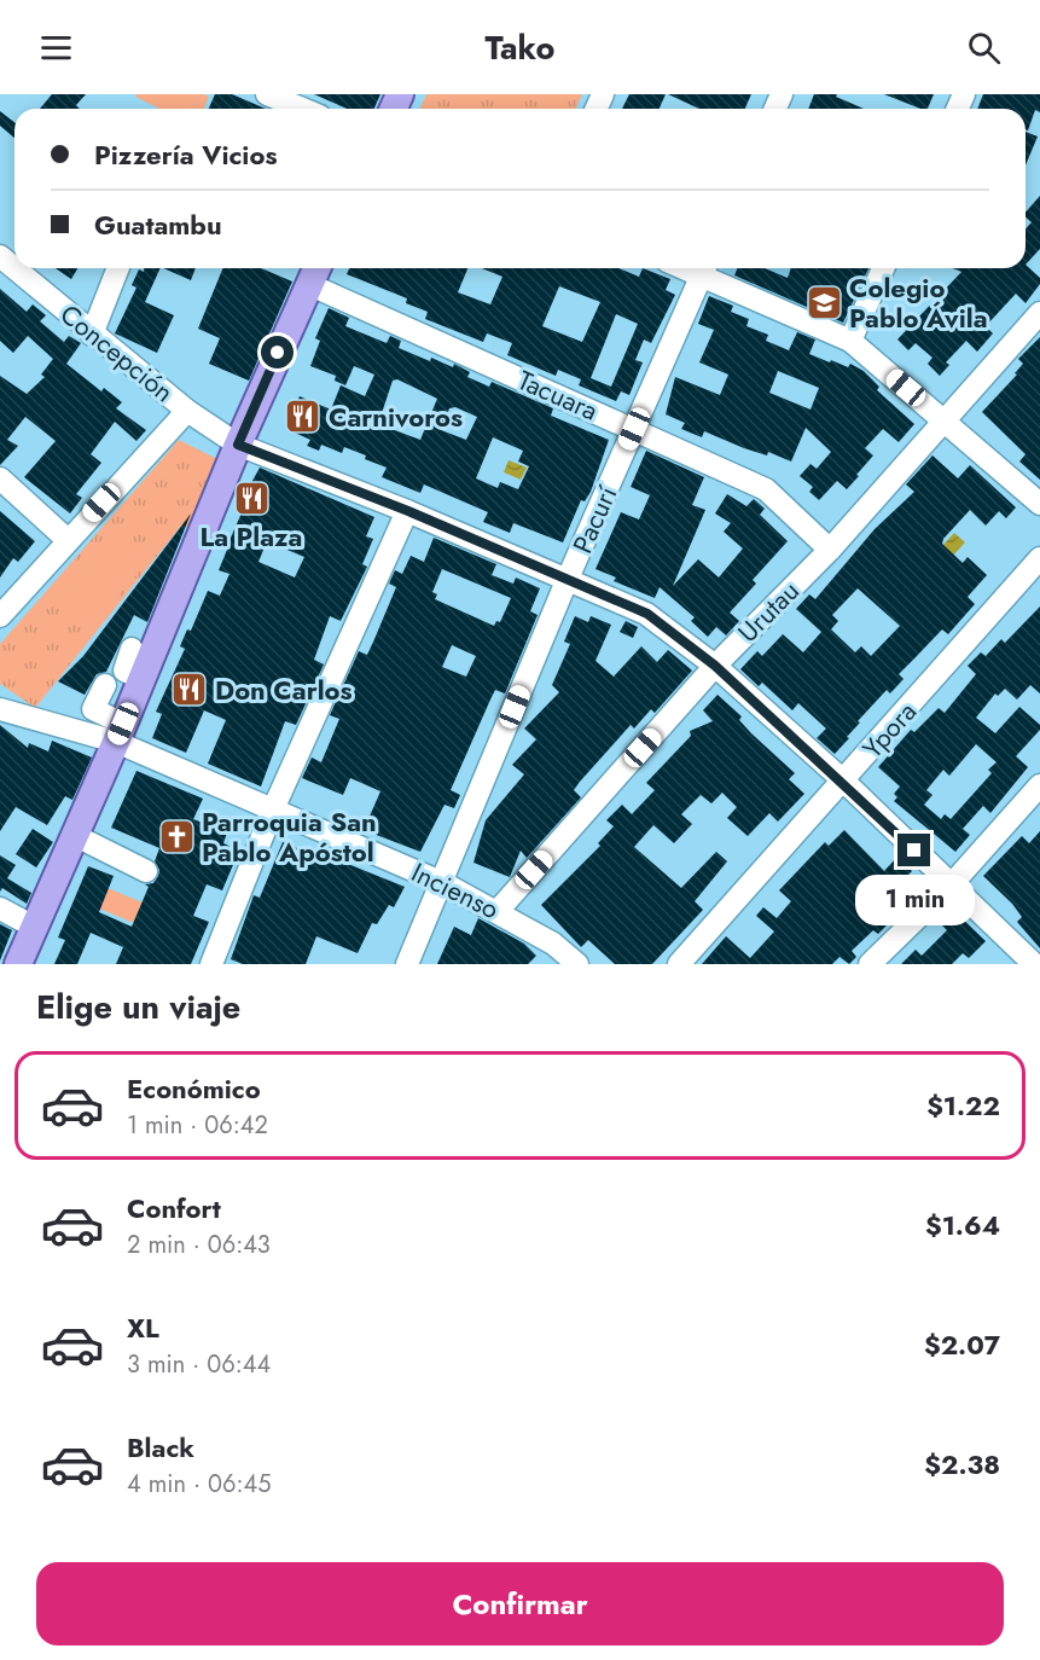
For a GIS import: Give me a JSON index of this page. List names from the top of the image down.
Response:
{
  "streets": {
    "street": [
      "Concepción",
      "Tacuara",
      "Pacurí",
      "Urutau",
      "Ypora",
      "Incienso"
    ]
  },
  "crossings": [
    ["Concepción", "Pacurí"],
    ["Concepción", "Urutau"],
    ["Concepción", "Ypora"],
    ["Tacuara", "Pacurí"],
    ["Tacuara", "Urutau"],
    ["Pacurí", "Incienso"],
    ["Urutau", "Incienso"]
  ],
  "places": {
    "school or university": ["Colegio Pablo Ávila"],
    "restaurant": ["Carnivoros", "La Plaza", "Don Carlos"],
    "church": ["Parroquia San Pablo Apóstol"]
  },
  "page": {
    "header": "Tako",
    "banner": ["Pizzería Vicios", "Guatambu"],
    "bubble": "1 min",
    "heading": "Elige un viaje",
    "list": [
      {
        "name": "Económico",
        "note": "1 min · 06:42",
        "value": "$1.22"
      },
      {
        "name": "Confort",
        "note": "2 min · 06:43",
        "value": "$1.64"
      },
      {
        "name": "XL",
        "note": "3 min · 06:44",
        "value": "$2.07"
      },
      {
        "name": "Black",
        "note": "4 min · 06:45",
        "value": "$2.38"
      }
    ],
    "buttons": "Confirmar"
  }
}
